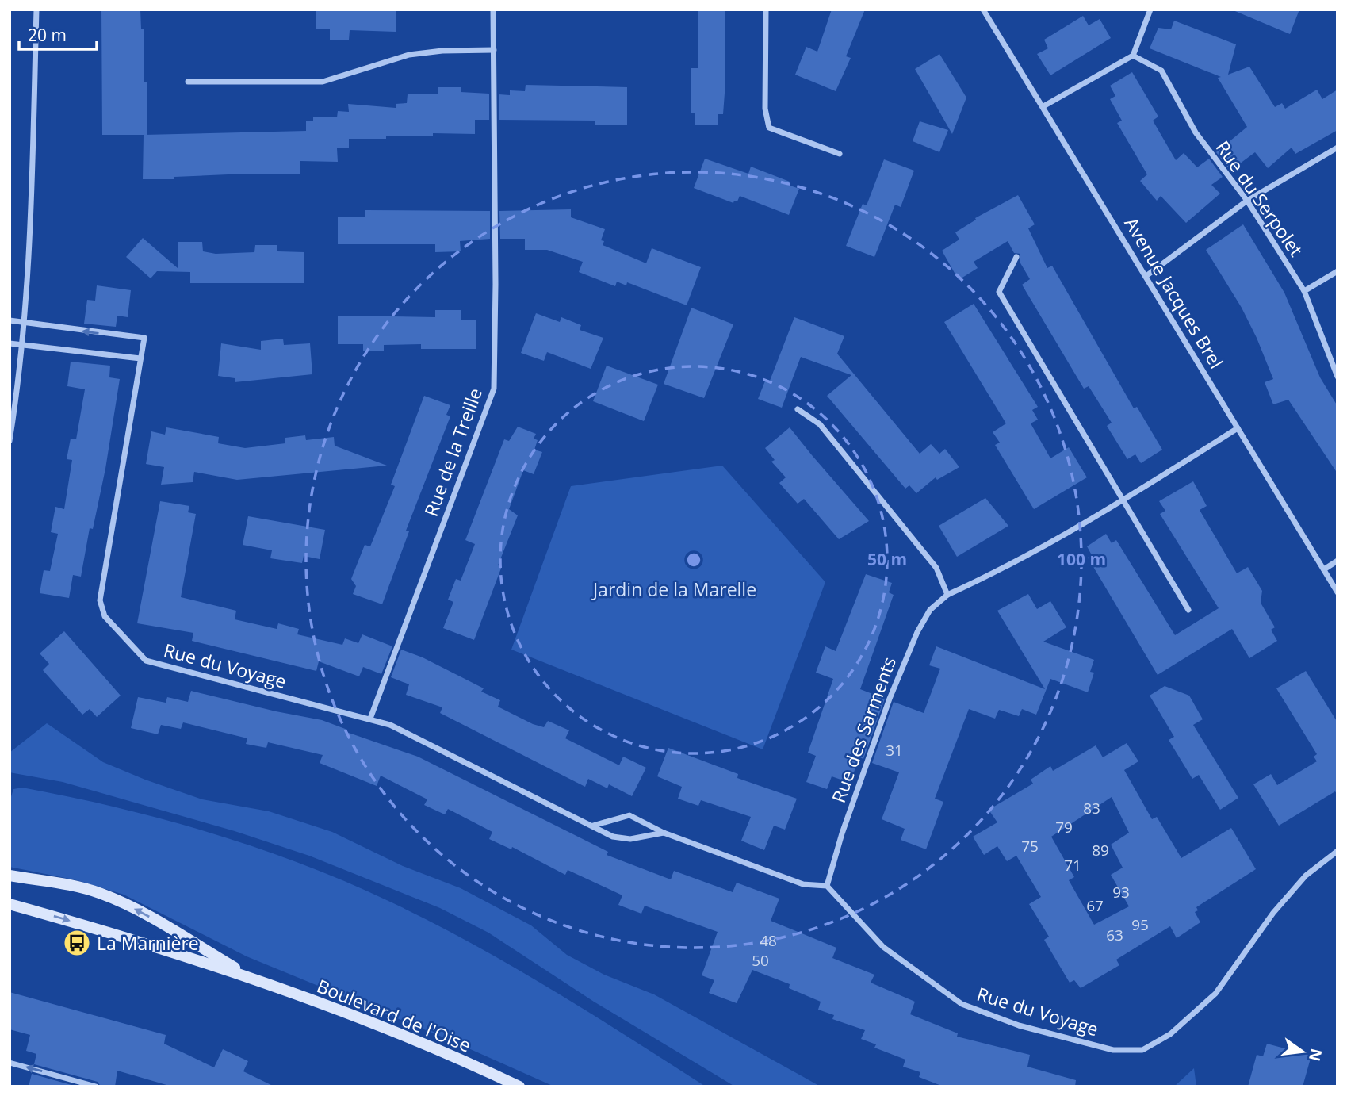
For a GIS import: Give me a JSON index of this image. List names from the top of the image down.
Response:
{
  "streets": {
    "main road": ["Boulevard de l'Oise"],
    "street": [
      "Rue du Serpolet",
      "Avenue Jacques Brel",
      "Rue de la Treille",
      "Rue du Voyage",
      "Rue des Sarments"
    ]
  },
  "crossings": [
    ["Avenue Jacques Brel", "Rue des Sarments"],
    ["Rue de la Treille", "Rue du Voyage"],
    ["Rue du Voyage", "Rue des Sarments"]
  ],
  "parks": ["Jardin de la Marelle"],
  "places": {
    "bus stop": ["La Marnière"]
  },
  "house_numbers": [
    "31",
    "83",
    "79",
    "75",
    "89",
    "71",
    "93",
    "67",
    "95",
    "63",
    "48",
    "50"
  ],
  "scale_bar": "20 m",
  "north": "right",
  "rings": ["50 m", "100 m"]
}
